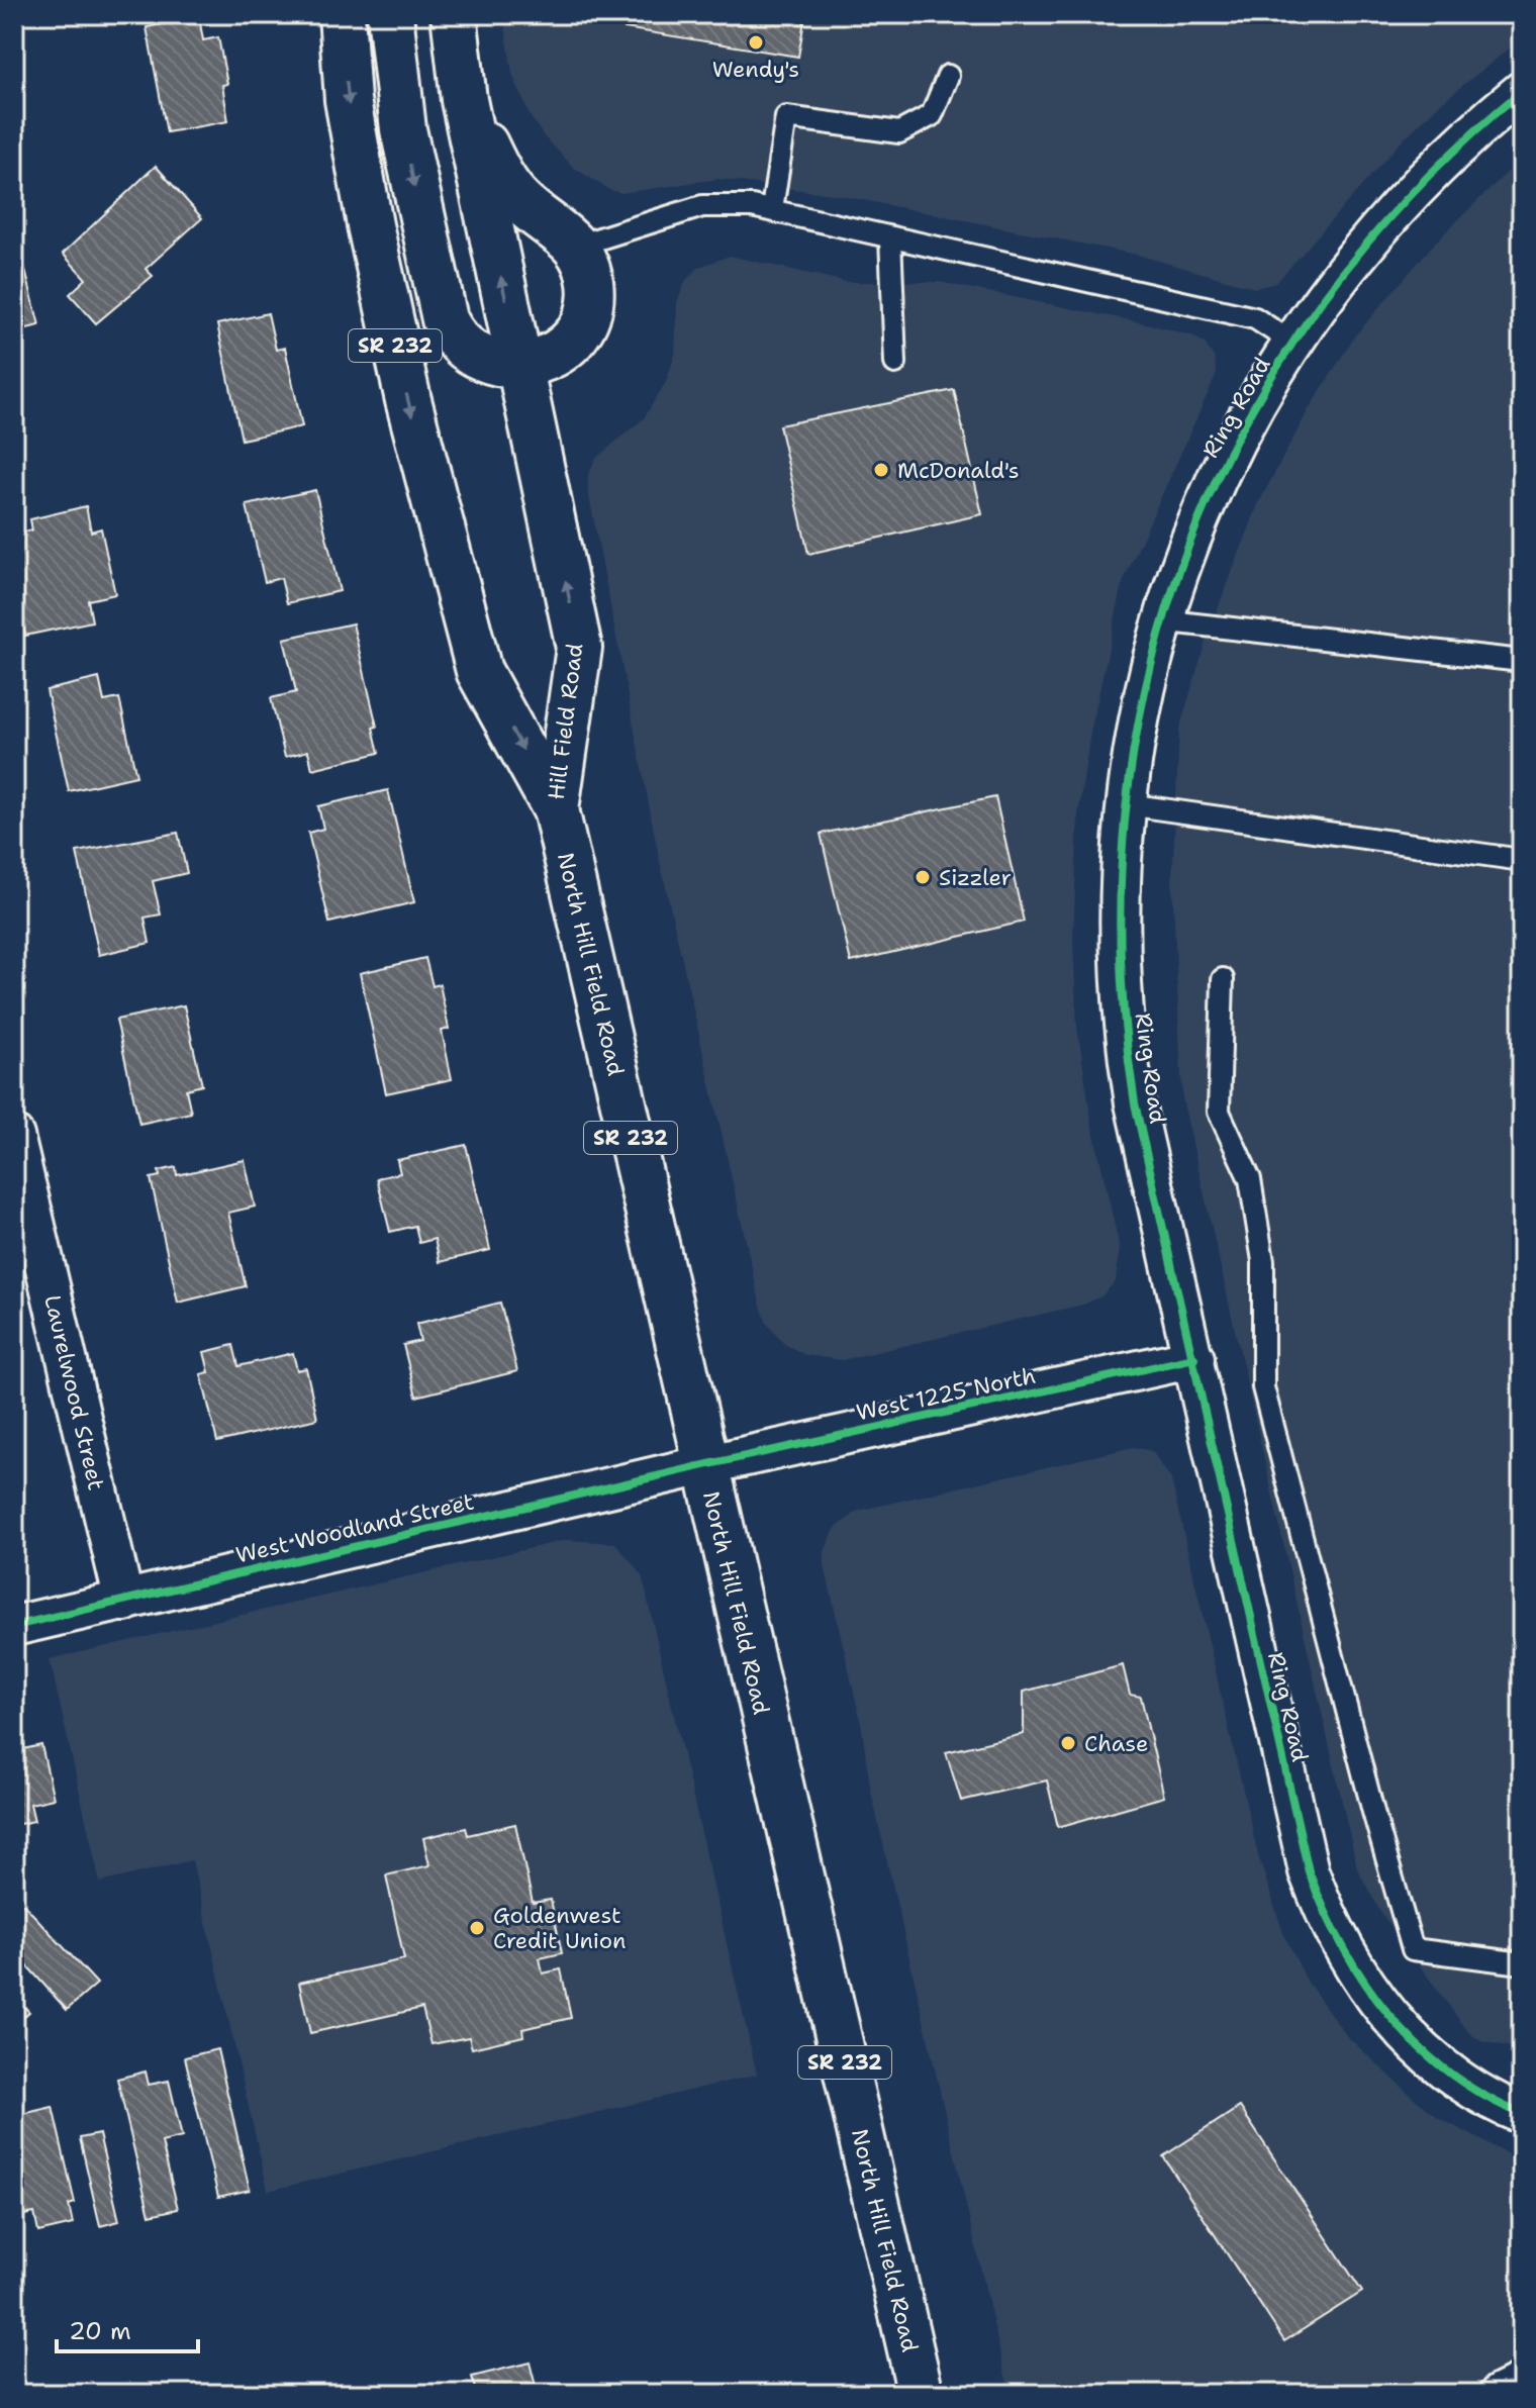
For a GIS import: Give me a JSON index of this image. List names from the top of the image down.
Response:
{
  "streets": {
    "main road": ["SR 232", "Hill Field Road", "North Hill Field Road"],
    "street": [
      "Ring Road",
      "Laurelwood Street",
      "West 1225 North",
      "West Woodland Street"
    ]
  },
  "crossings": [
    ["Ring Road", "West 1225 North"],
    ["Hill Field Road", "North Hill Field Road"],
    ["North Hill Field Road", "West 1225 North"],
    ["North Hill Field Road", "West Woodland Street"],
    ["Laurelwood Street", "West Woodland Street"],
    ["West 1225 North", "West Woodland Street"]
  ],
  "places": [
    "Wendy's",
    "McDonald's",
    "Sizzler",
    "Chase",
    "Goldenwest Credit Union"
  ],
  "scale_bar": "20 m"
}
